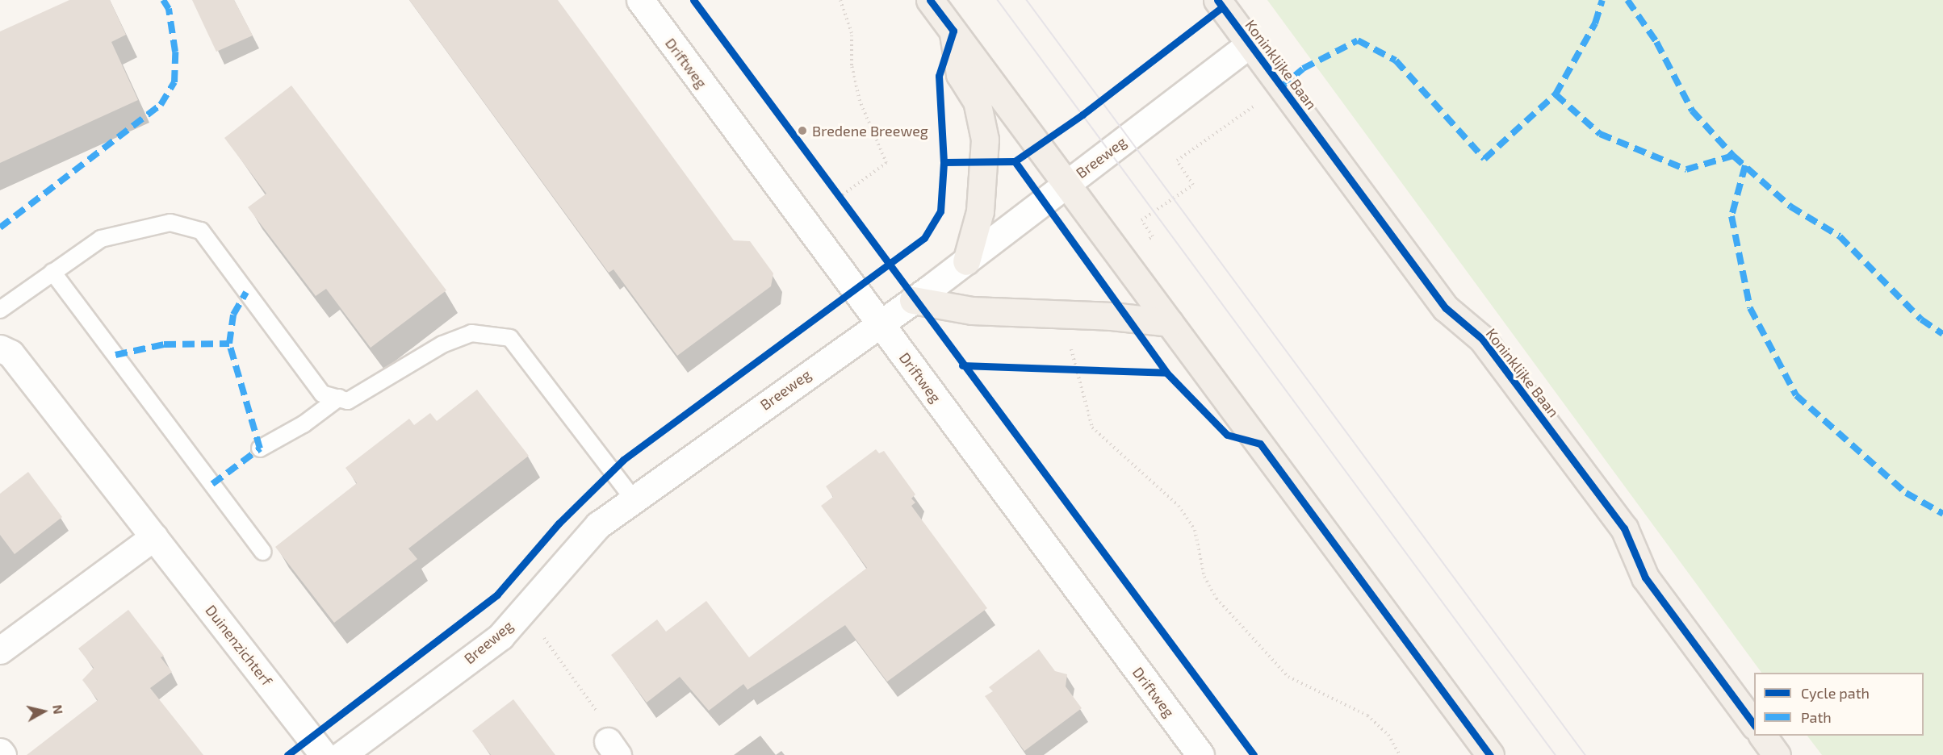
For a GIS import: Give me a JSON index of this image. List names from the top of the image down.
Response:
{
  "streets": {
    "main road": ["Koninklijke Baan"],
    "street": ["Driftweg", "Breeweg", "Duinenzichterf"]
  },
  "crossings": [
    ["Driftweg", "Breeweg"],
    ["Koninklijke Baan", "Breeweg"]
  ],
  "places": ["Bredene Breeweg"],
  "legend": ["Cycle path", "Path"],
  "north": "right"
}
